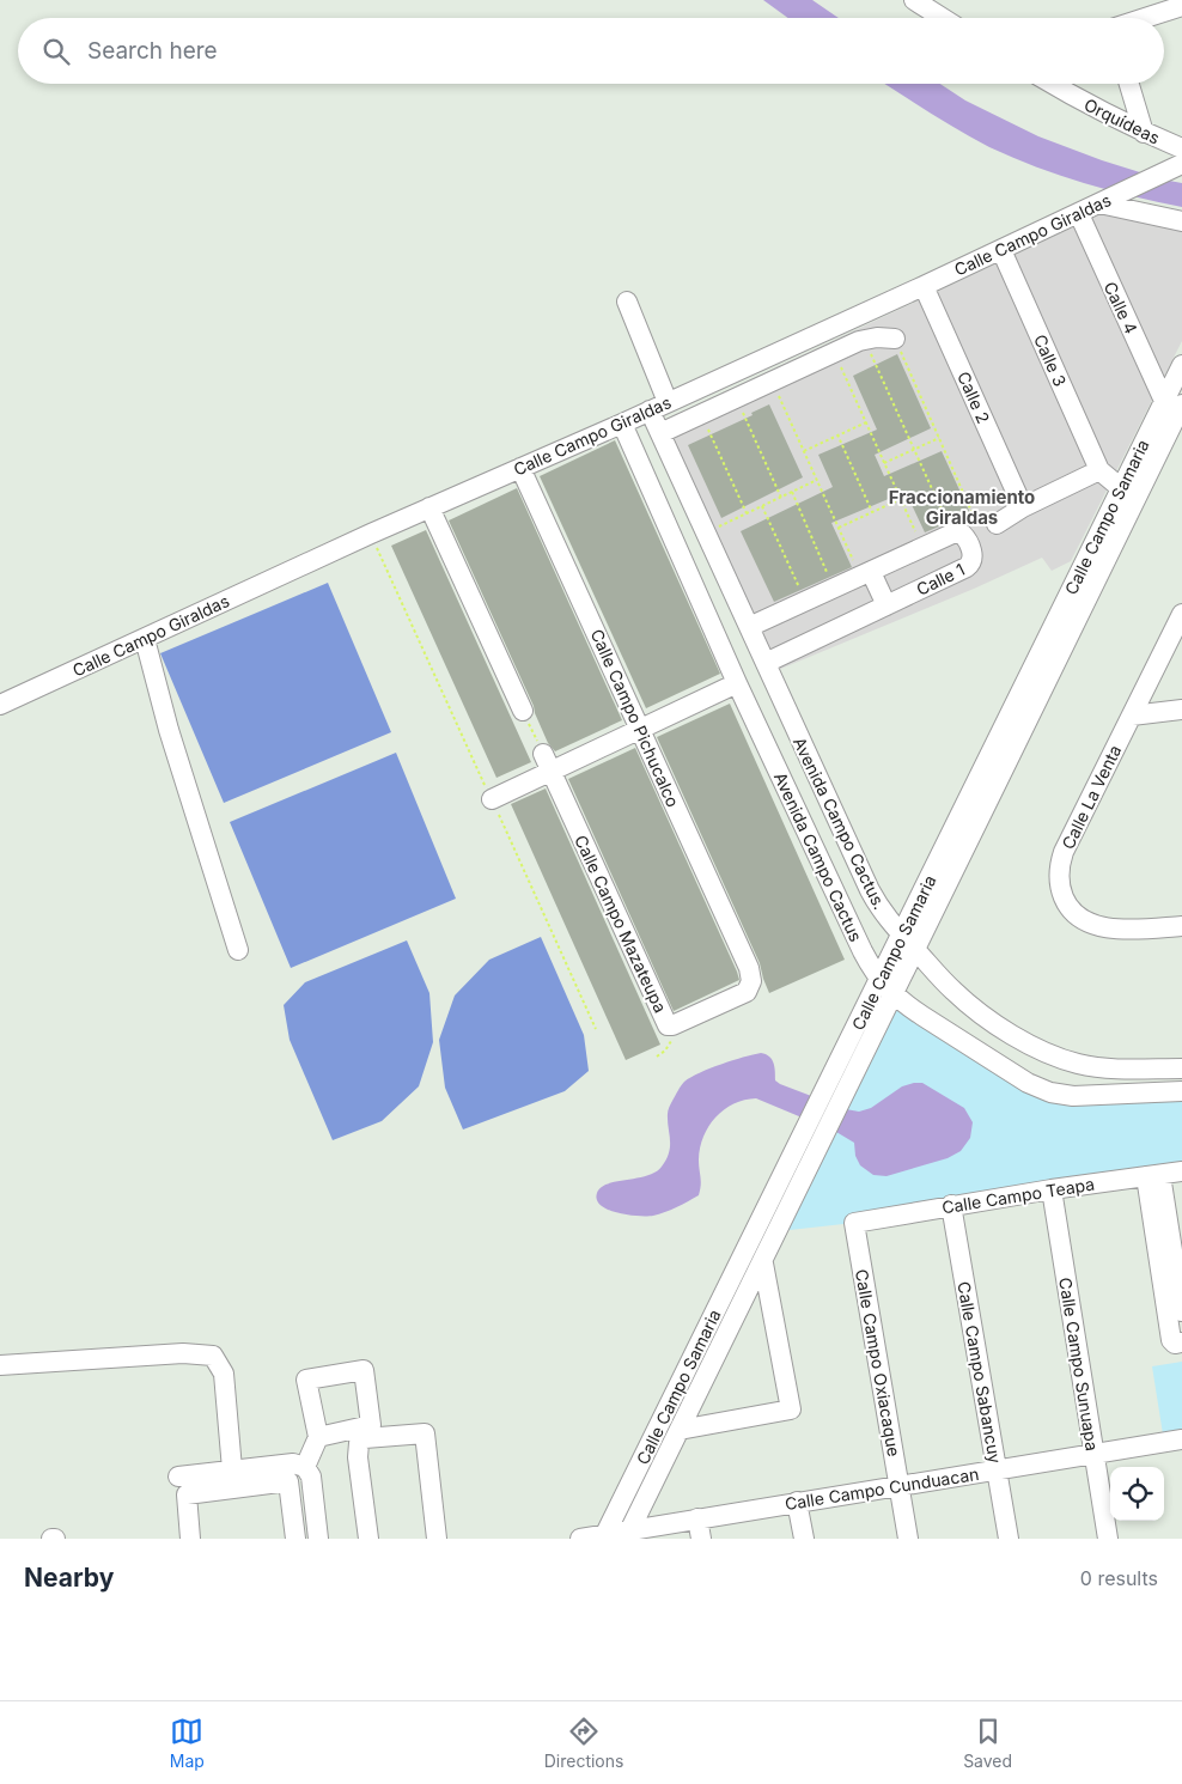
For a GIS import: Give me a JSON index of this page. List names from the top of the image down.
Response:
{
  "streets": {
    "street": [
      "Orquídeas",
      "Calle Campo Giraldas",
      "Calle 4",
      "Calle 3",
      "Calle 2",
      "Calle Campo Samaria",
      "Calle 1",
      "Calle Campo Pichucalco",
      "Calle La Venta",
      "Avenida Campo Cactus.",
      "Avenida Campo Cactus",
      "Calle Campo Mazateupa",
      "Calle Campo Teapa",
      "Calle Campo Oxiacaque",
      "Calle Campo Sunuapa",
      "Calle Campo Sabancuy",
      "Calle Campo Cunduacan"
    ]
  },
  "crossings": [
    ["Calle Campo Giraldas", "Calle 4"],
    ["Calle Campo Giraldas", "Calle 3"],
    ["Calle Campo Giraldas", "Calle 2"],
    ["Calle Campo Giraldas", "Calle Campo Pichucalco"],
    ["Calle Campo Giraldas", "Avenida Campo Cactus."],
    ["Calle Campo Giraldas", "Avenida Campo Cactus"],
    ["Calle 4", "Calle Campo Samaria"],
    ["Calle Campo Samaria", "Avenida Campo Cactus."],
    ["Calle Campo Samaria", "Avenida Campo Cactus"],
    ["Calle Campo Samaria", "Calle Campo Cunduacan"],
    ["Calle 1", "Avenida Campo Cactus."],
    ["Calle Campo Pichucalco", "Calle Campo Mazateupa"],
    ["Calle Campo Teapa", "Calle Campo Oxiacaque"],
    ["Calle Campo Teapa", "Calle Campo Sunuapa"],
    ["Calle Campo Teapa", "Calle Campo Sabancuy"],
    ["Calle Campo Oxiacaque", "Calle Campo Cunduacan"],
    ["Calle Campo Sunuapa", "Calle Campo Cunduacan"],
    ["Calle Campo Sabancuy", "Calle Campo Cunduacan"]
  ],
  "districts": ["Fraccionamiento Giraldas"],
  "page": {
    "search": "Search here",
    "heading": ["Nearby", "0 results"],
    "nav": ["Map", "Directions", "Saved"]
  }
}
